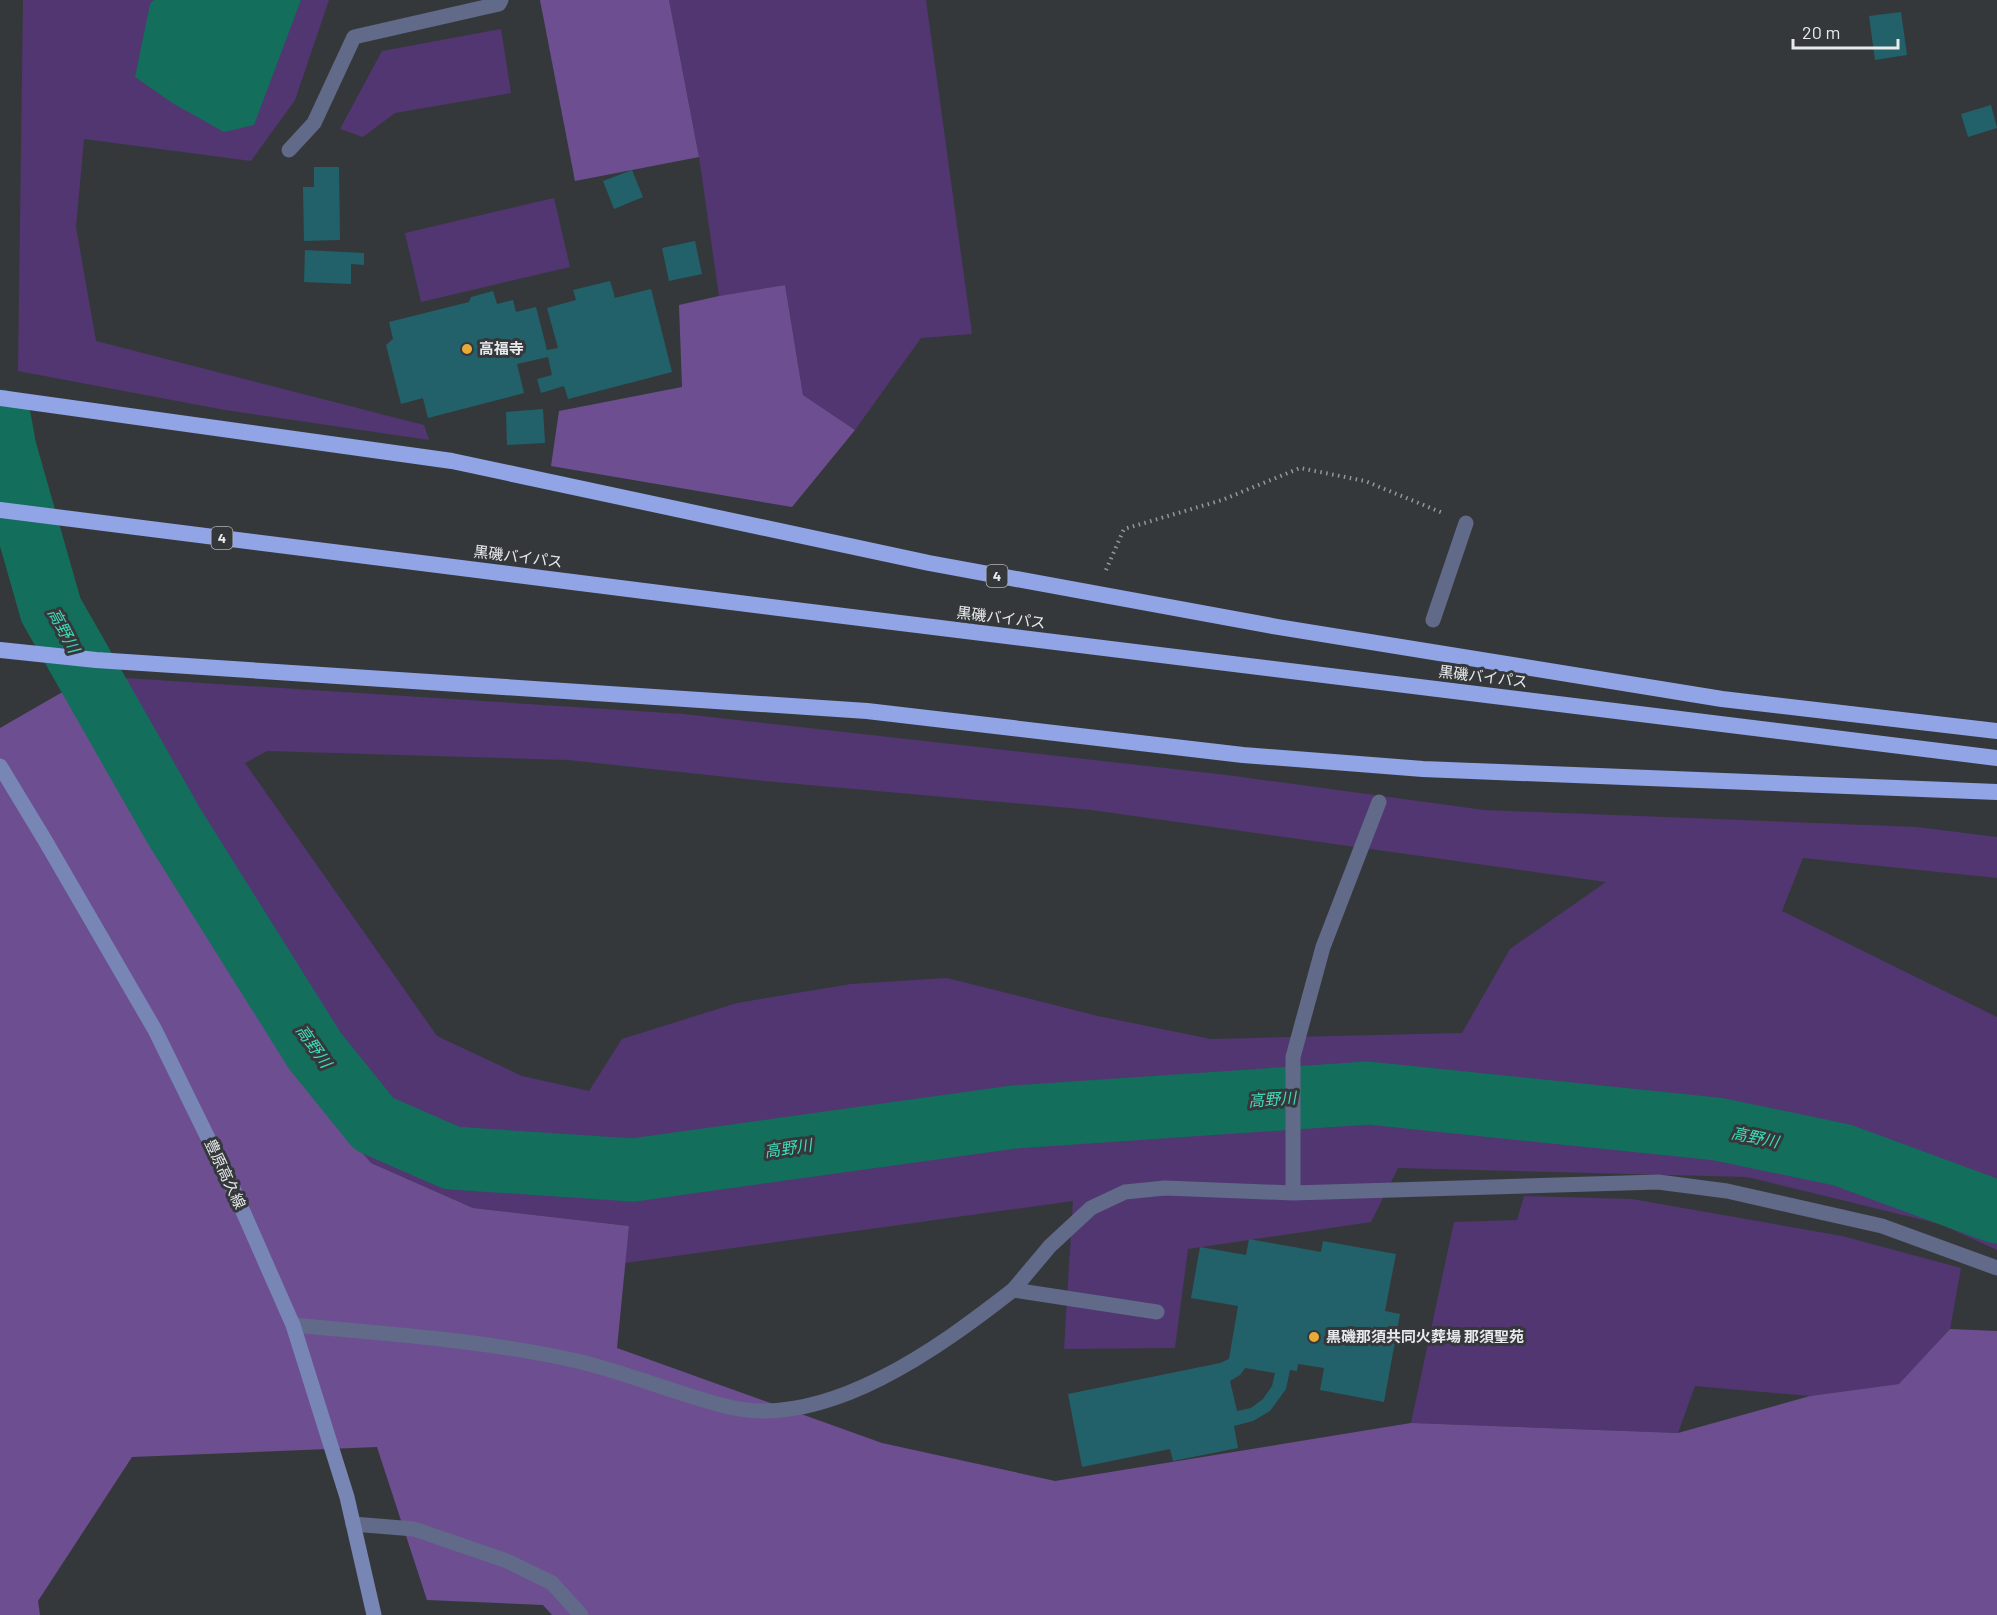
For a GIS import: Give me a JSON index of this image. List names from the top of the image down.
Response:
{
  "streets": {
    "highway": ["4", "黒磯バイパス"],
    "main road": ["豊原高久線"]
  },
  "water": ["高野川"],
  "places": ["高福寺", "黒磯那須共同火葬場 那須聖苑"],
  "scale_bar": "20 m"
}
